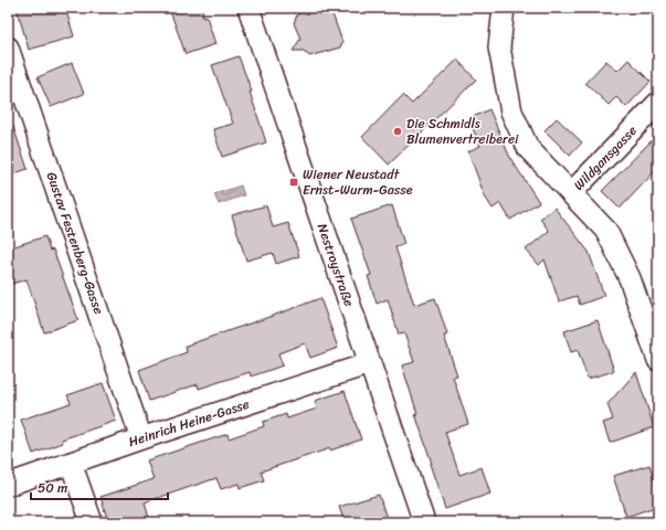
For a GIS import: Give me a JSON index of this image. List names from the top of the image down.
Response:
{
  "streets": {
    "street": [
      "Wildgansgasse",
      "Gustav Festenberg-Gasse",
      "Nestroystraße",
      "Heinrich Heine-Gasse"
    ]
  },
  "crossings": [
    ["Gustav Festenberg-Gasse", "Heinrich Heine-Gasse"],
    ["Nestroystraße", "Heinrich Heine-Gasse"]
  ],
  "places": {
    "other": ["Die Schmidls Blumenvertreiberei"],
    "transit": ["Wiener Neustadt Ernst-Wurm-Gasse"]
  },
  "scale_bar": "50 m"
}
